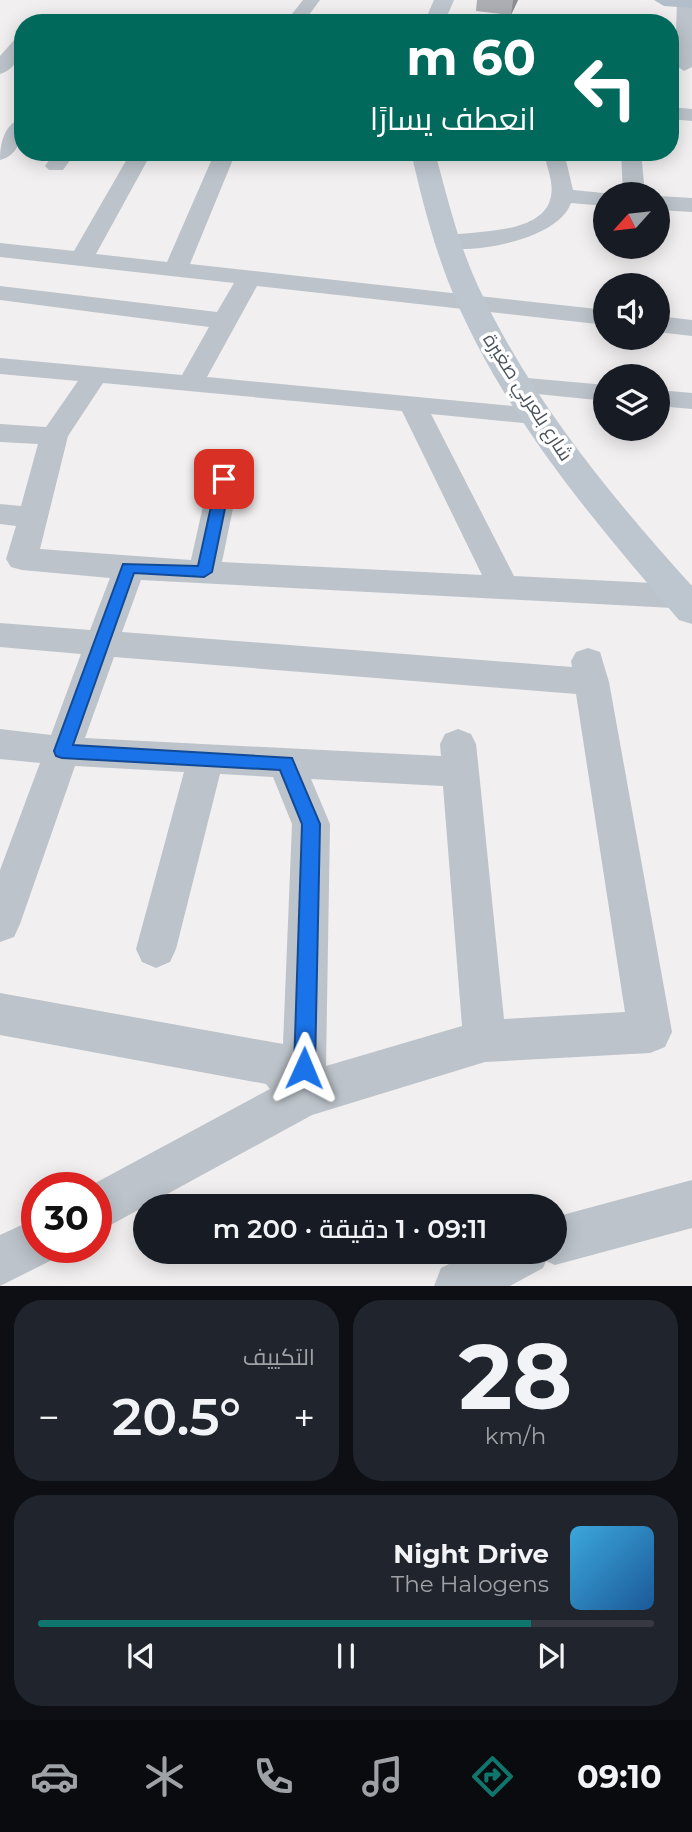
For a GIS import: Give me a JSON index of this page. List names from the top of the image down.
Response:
{
  "streets": {
    "main road": ["شارع بلعربي صغيرة"]
  },
  "north": "bottom left",
  "page": {
    "turn": ["60 m", "انعطف يسارًا"],
    "limit": "30",
    "trip": "09:11 · 1 دقيقة · 200 m",
    "tile": [
      ["28", "km/h"],
      "التكييف"
    ],
    "heat": ["−", "20.5°", "+"],
    "song": ["Night Drive", "The Halogens"],
    "tabs": "09:10"
  }
}
